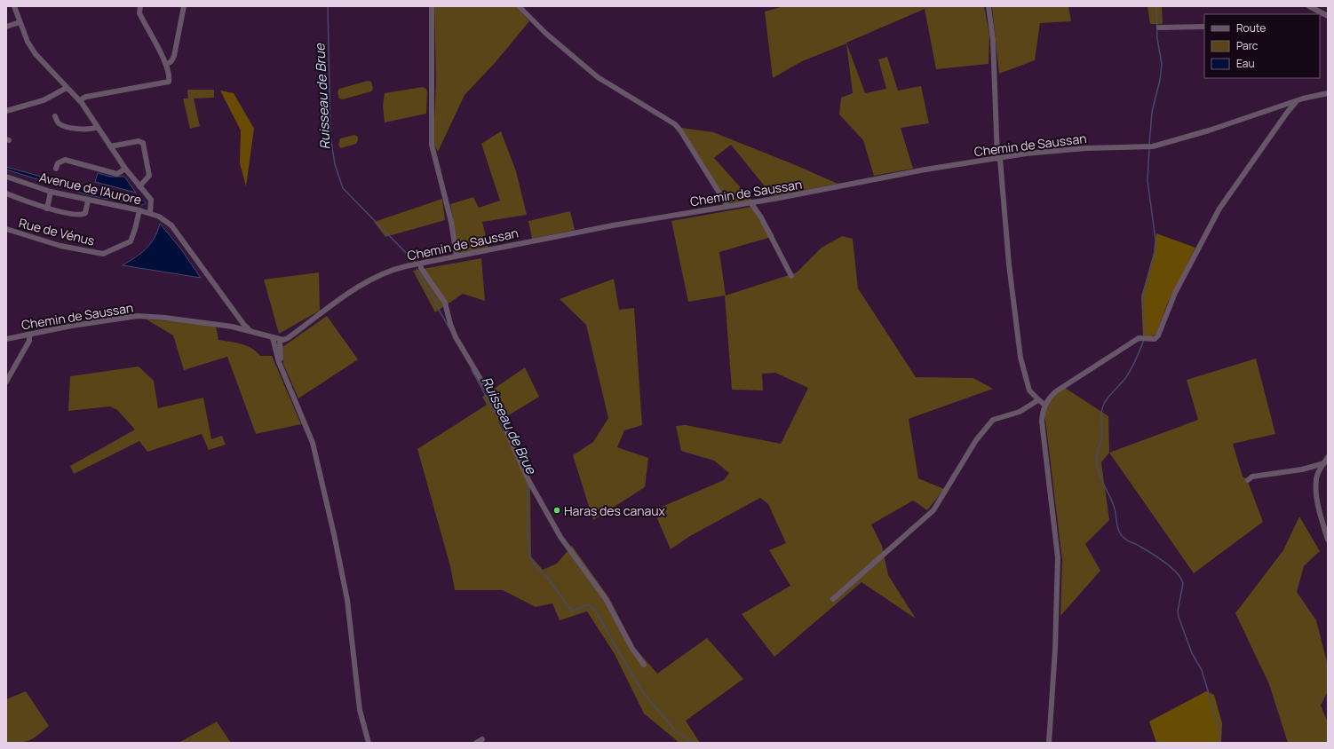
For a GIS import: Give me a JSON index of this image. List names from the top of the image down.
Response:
{
  "streets": {
    "street": ["Chemin de Saussan", "Avenue de l'Aurore", "Rue de Vénus"]
  },
  "crossings": [
    ["Chemin de Saussan", "Avenue de l'Aurore"],
    ["Avenue de l'Aurore", "Rue de Vénus"]
  ],
  "water": ["Ruisseau de Brue"],
  "places": ["Haras des canaux"],
  "legend": ["Route", "Parc", "Eau"]
}
